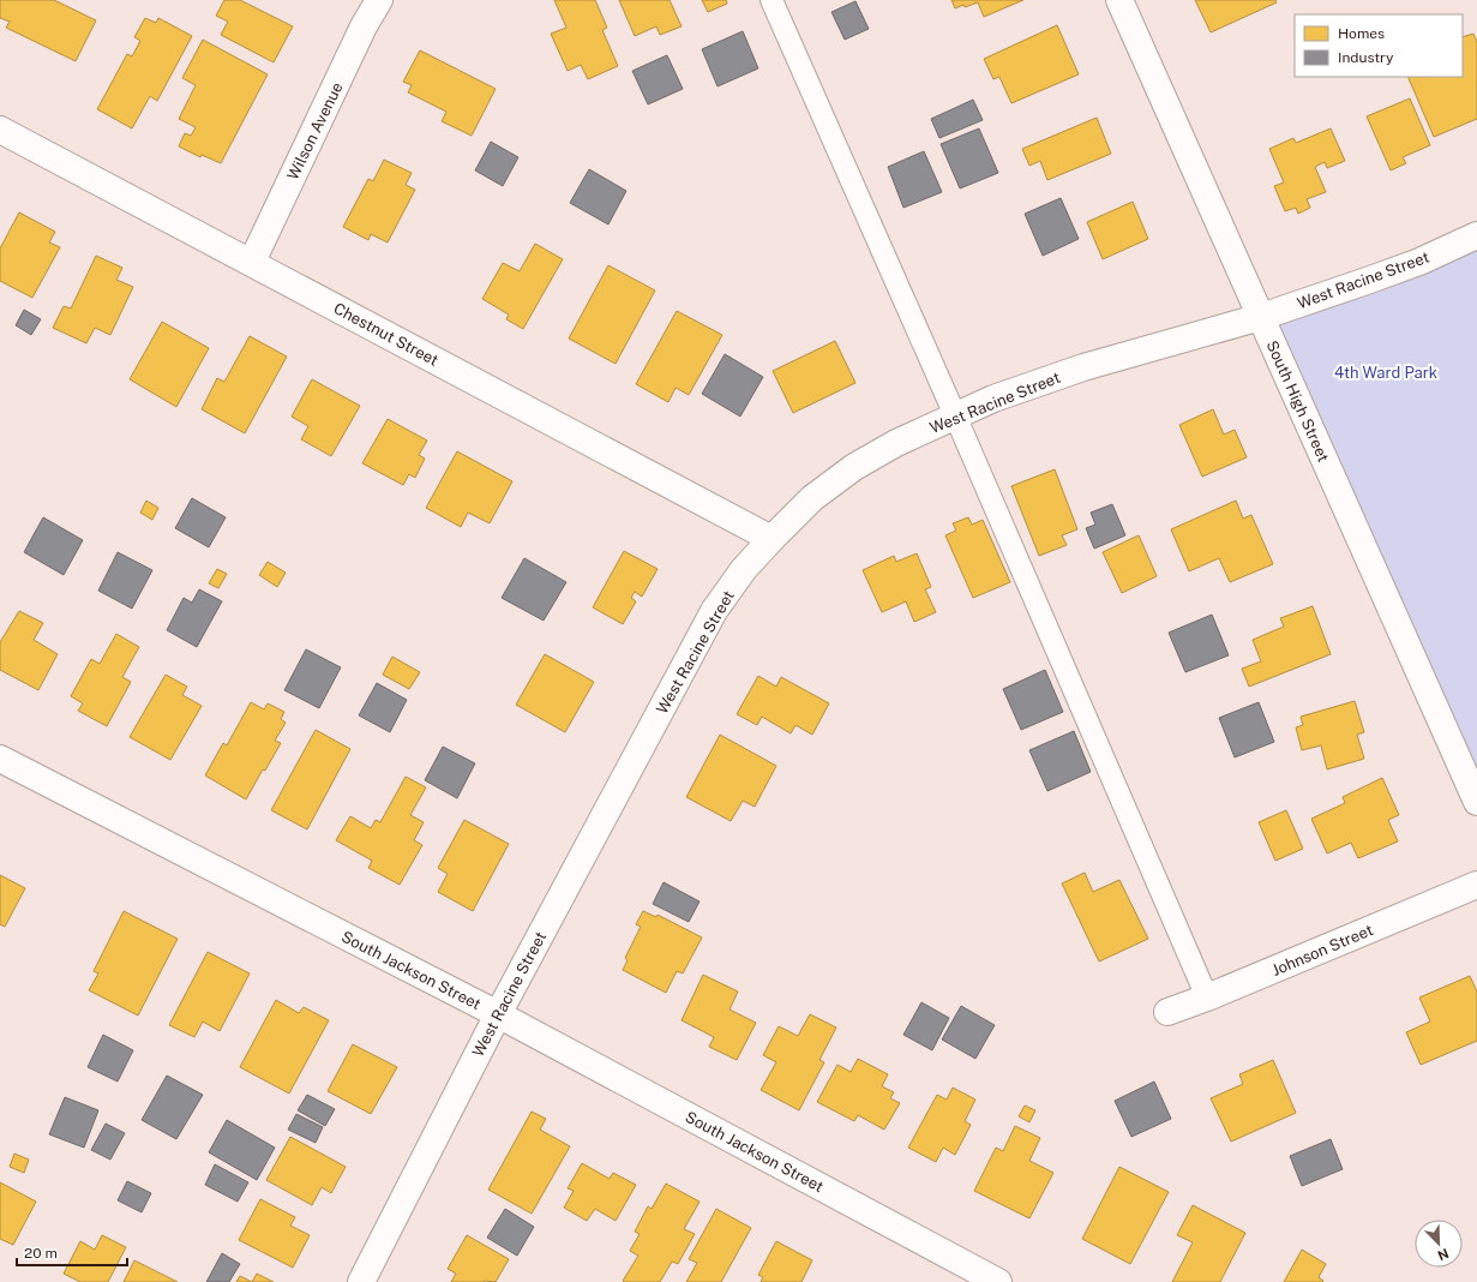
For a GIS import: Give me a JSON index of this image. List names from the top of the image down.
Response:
{
  "streets": {
    "street": [
      "Wilson Avenue",
      "West Racine Street",
      "Chestnut Street",
      "South High Street",
      "Johnson Street",
      "South Jackson Street"
    ]
  },
  "crossings": [
    ["Wilson Avenue", "Chestnut Street"],
    ["West Racine Street", "Chestnut Street"],
    ["West Racine Street", "South High Street"],
    ["West Racine Street", "South Jackson Street"]
  ],
  "parks": ["4th Ward Park"],
  "legend": ["Homes", "Industry"],
  "scale_bar": "20 m",
  "north": "bottom right"
}
